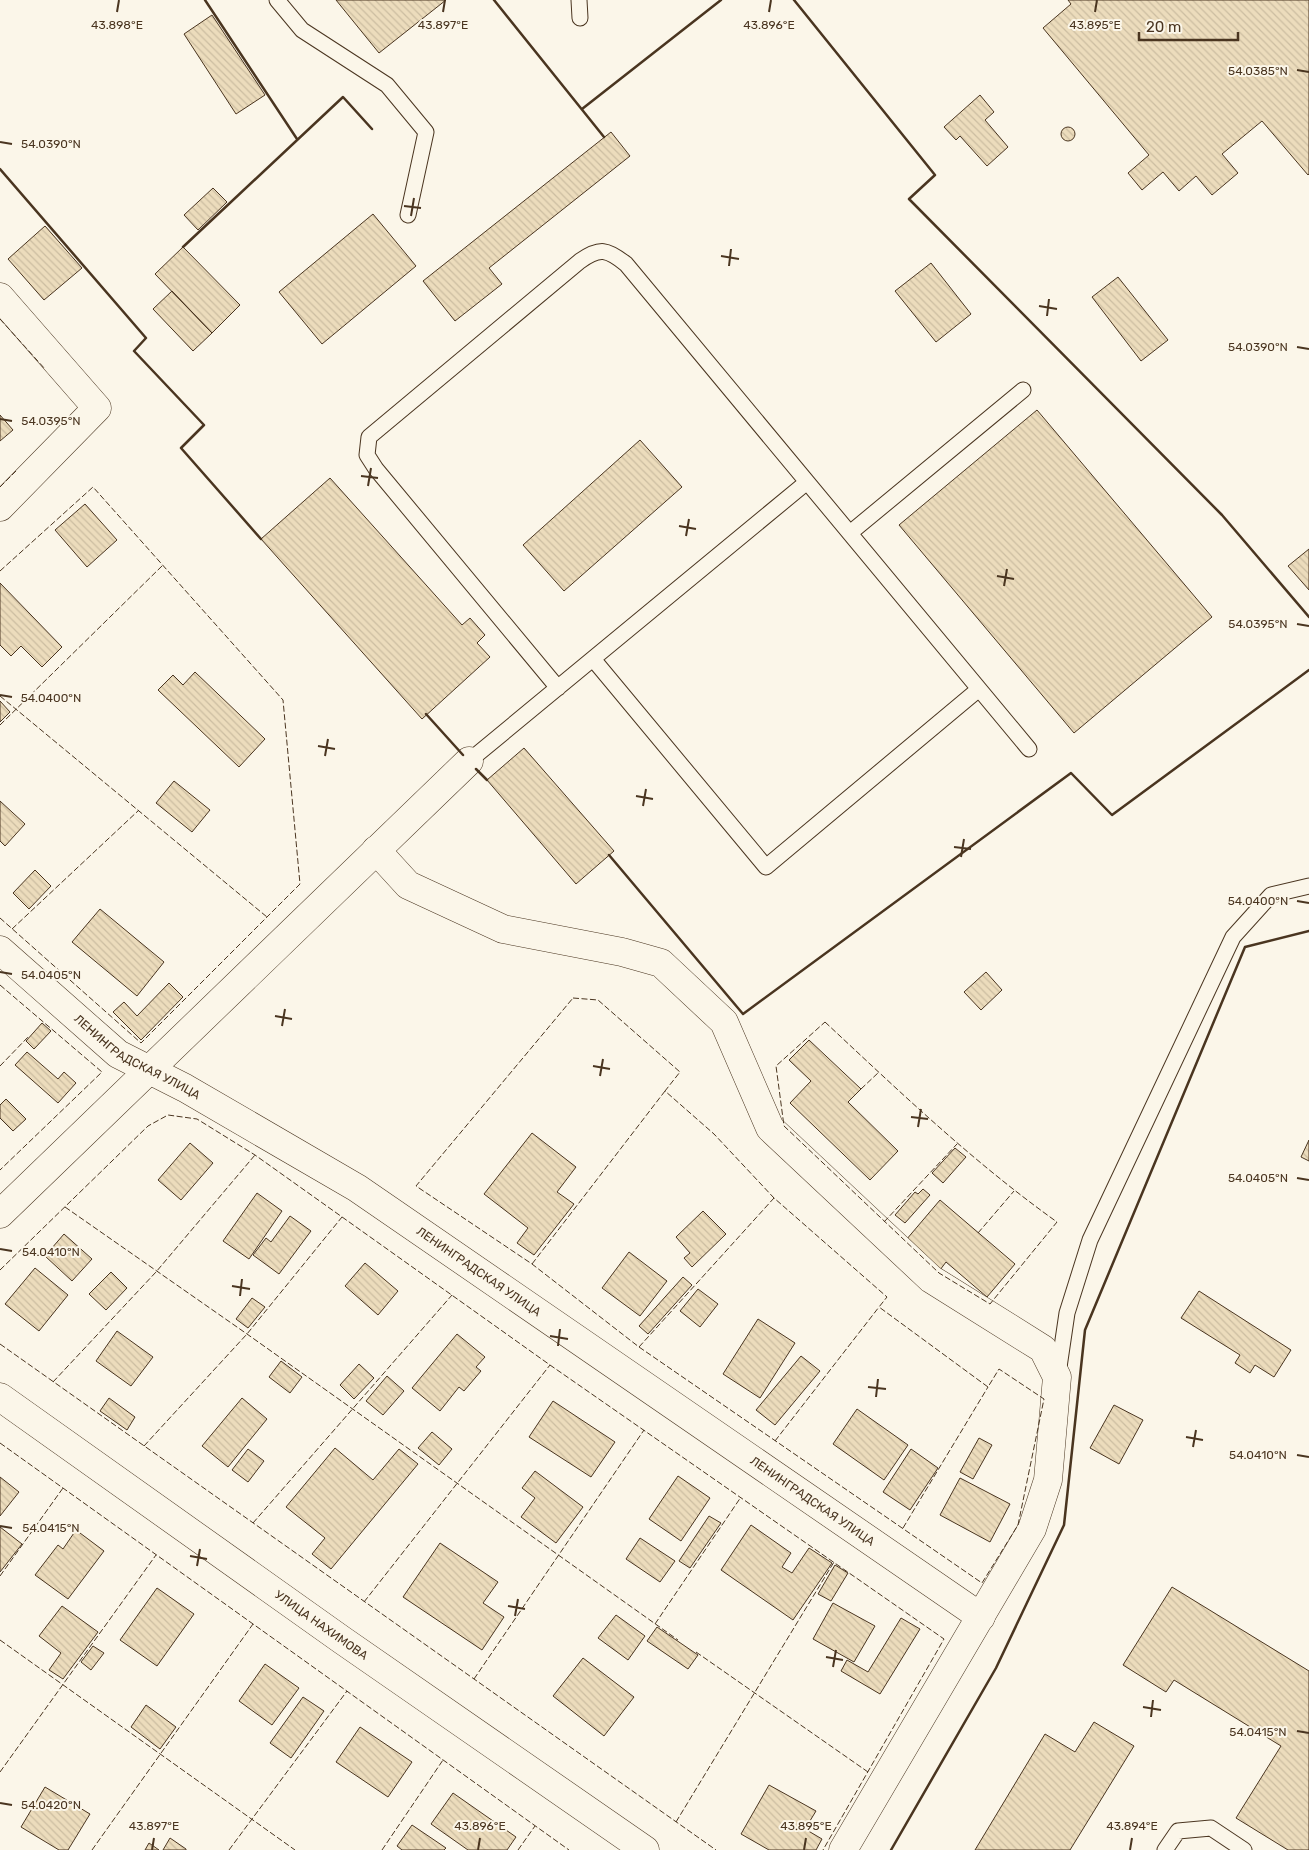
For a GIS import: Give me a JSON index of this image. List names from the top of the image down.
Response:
{
  "streets": {
    "street": ["ЛЕНИНГРАДСКАЯ УЛИЦА", "УЛИЦА НАХИМОВА"]
  },
  "scale_bar": "20 m",
  "coordinates": [
    "43.898°E",
    "43.897°E",
    "43.896°E",
    "43.895°E",
    "54.0385°N",
    "54.0390°N",
    "54.0395°N",
    "54.0400°N",
    "54.0405°N",
    "54.0410°N",
    "54.0415°N",
    "54.0420°N",
    "43.894°E"
  ]
}
